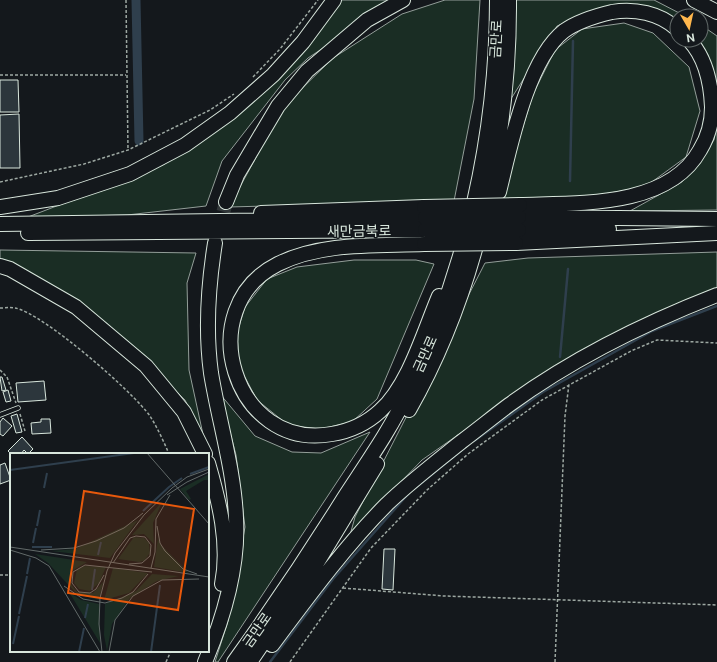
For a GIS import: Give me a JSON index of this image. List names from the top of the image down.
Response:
{
  "streets": {
    "highway": ["금만로", "새만금북로"]
  },
  "north": "bottom"
}
